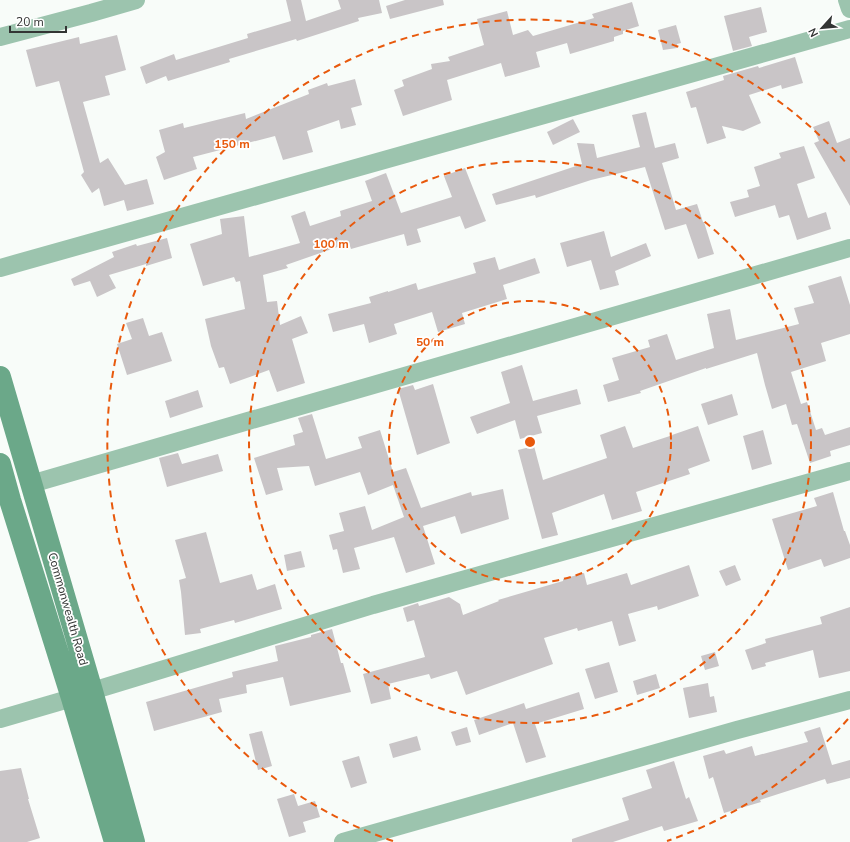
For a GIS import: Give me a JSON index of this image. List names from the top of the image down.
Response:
{
  "streets": {
    "main road": ["Commonwealth Road"]
  },
  "scale_bar": "20 m",
  "north": "bottom left",
  "rings": ["150 m", "100 m", "50 m"]
}
